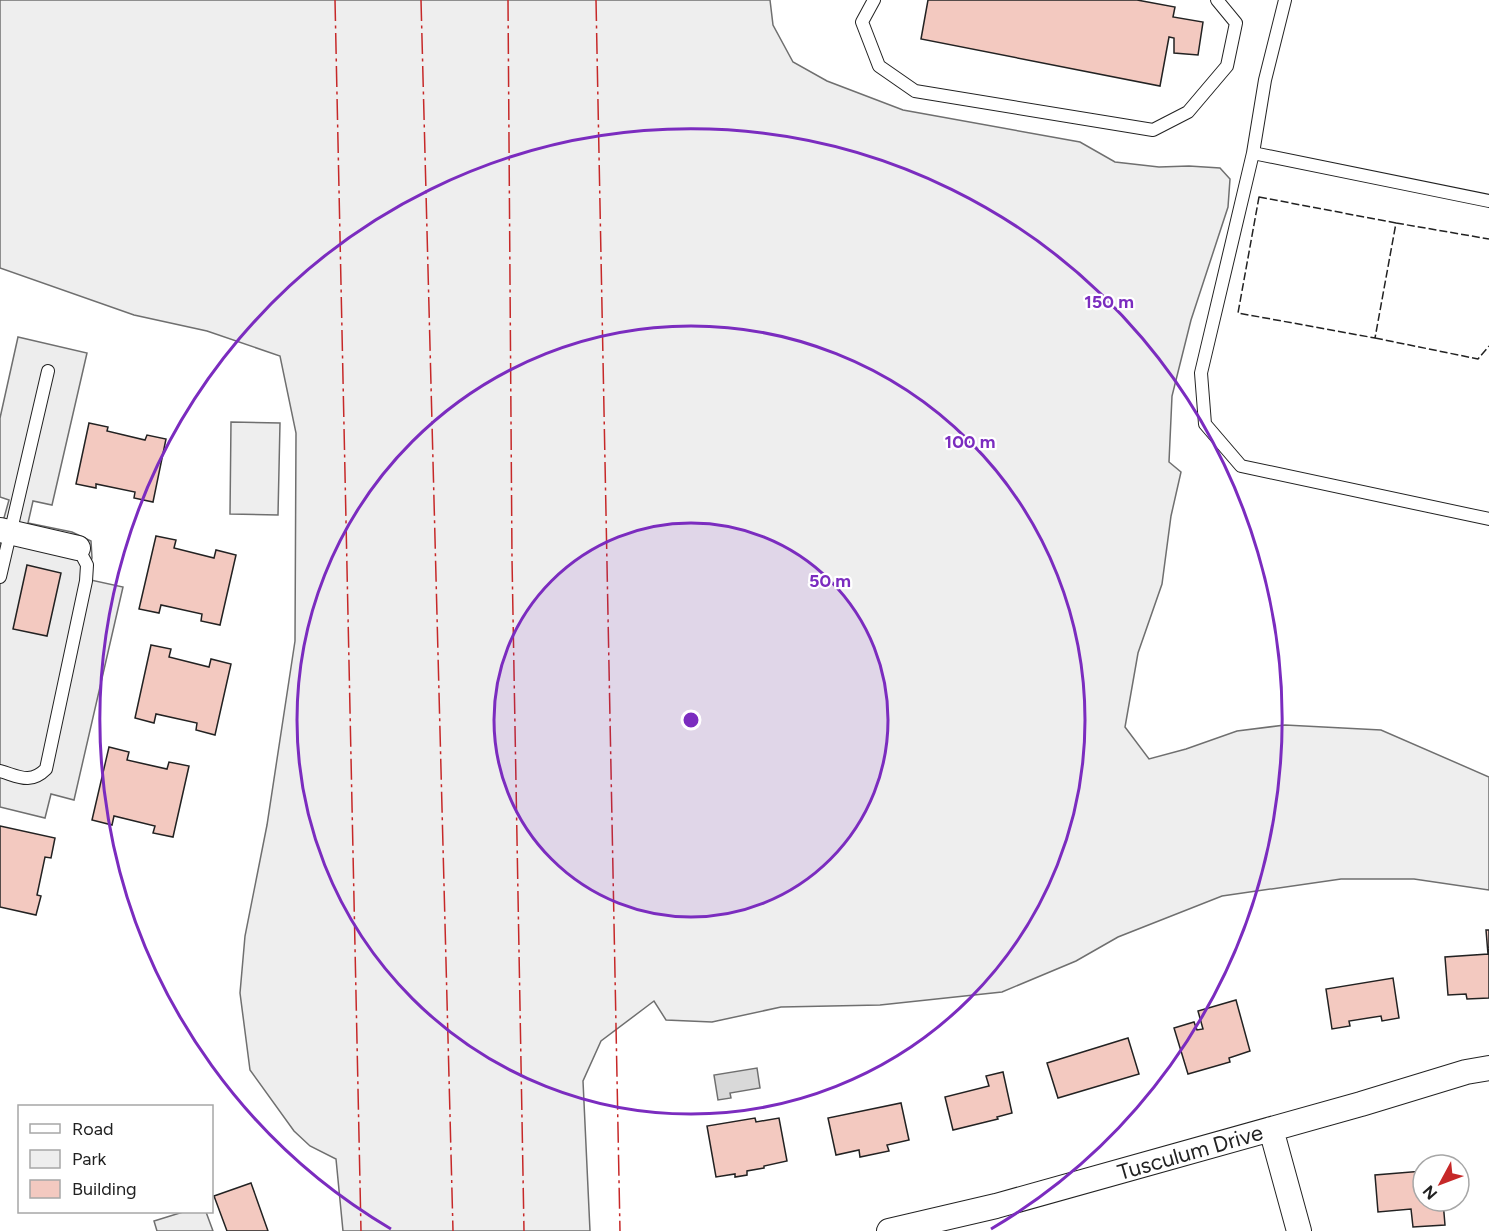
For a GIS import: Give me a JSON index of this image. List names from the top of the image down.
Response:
{
  "streets": {
    "street": ["Tusculum Drive"]
  },
  "legend": ["Road", "Park", "Building"],
  "north": "bottom left",
  "rings": ["150 m", "100 m", "50 m"]
}
